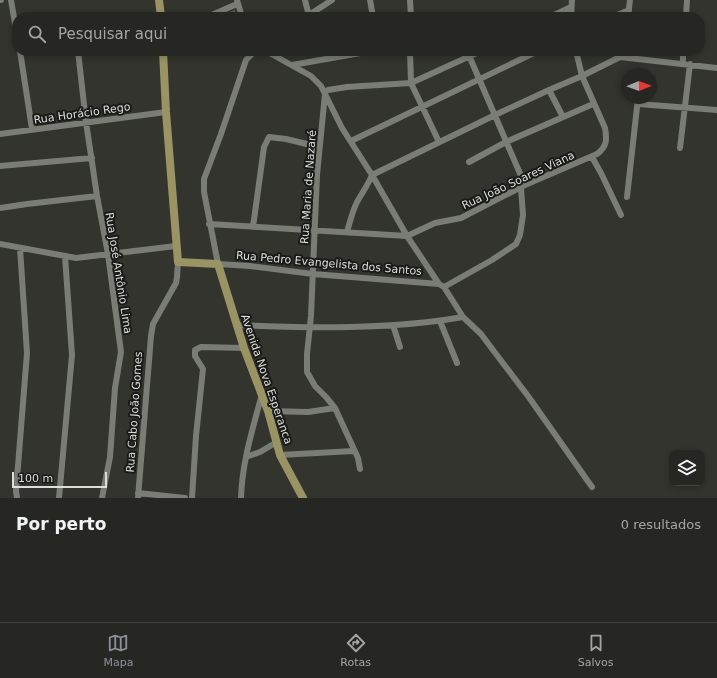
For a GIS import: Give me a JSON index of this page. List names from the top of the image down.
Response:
{
  "streets": {
    "main road": ["Avenida Nova Esperanca"],
    "street": [
      "Rua Horácio Rego",
      "Rua João Soares Viana",
      "Rua Maria de Nazaré",
      "Rua Pedro Evangelista dos Santos",
      "Rua José Antônio Lima",
      "Rua Cabo João Gomes"
    ]
  },
  "crossings": [
    ["Rua Horácio Rego", "Rua José Antônio Lima"],
    ["Rua João Soares Viana", "Rua Maria de Nazaré"],
    ["Rua Maria de Nazaré", "Rua Pedro Evangelista dos Santos"],
    ["Rua Pedro Evangelista dos Santos", "Avenida Nova Esperanca"]
  ],
  "scale_bar": "100 m",
  "north": "right",
  "page": {
    "search": "Pesquisar aqui",
    "scale": "100 m",
    "heading": ["Por perto", "0 resultados"],
    "nav": ["Mapa", "Rotas", "Salvos"]
  }
}
